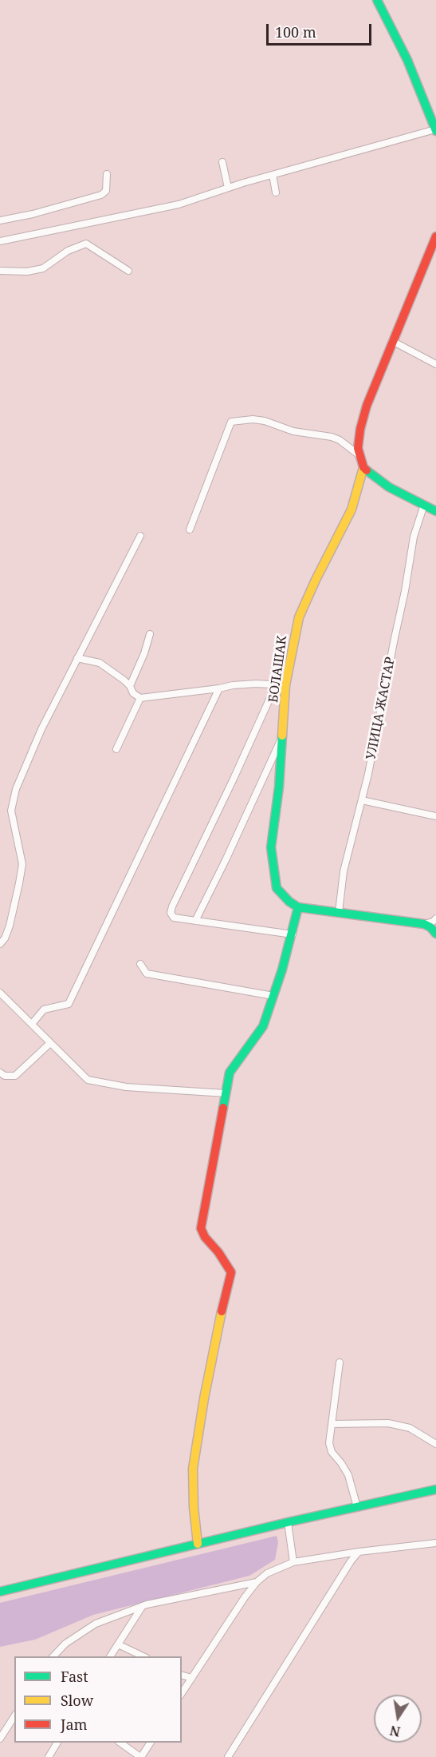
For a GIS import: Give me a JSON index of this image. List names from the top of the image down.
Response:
{
  "streets": {
    "street": ["БОЛАШАК", "УЛИЦА ЖАСТАР"]
  },
  "legend": ["Fast", "Slow", "Jam"],
  "scale_bar": "100 m",
  "north": "bottom"
}
